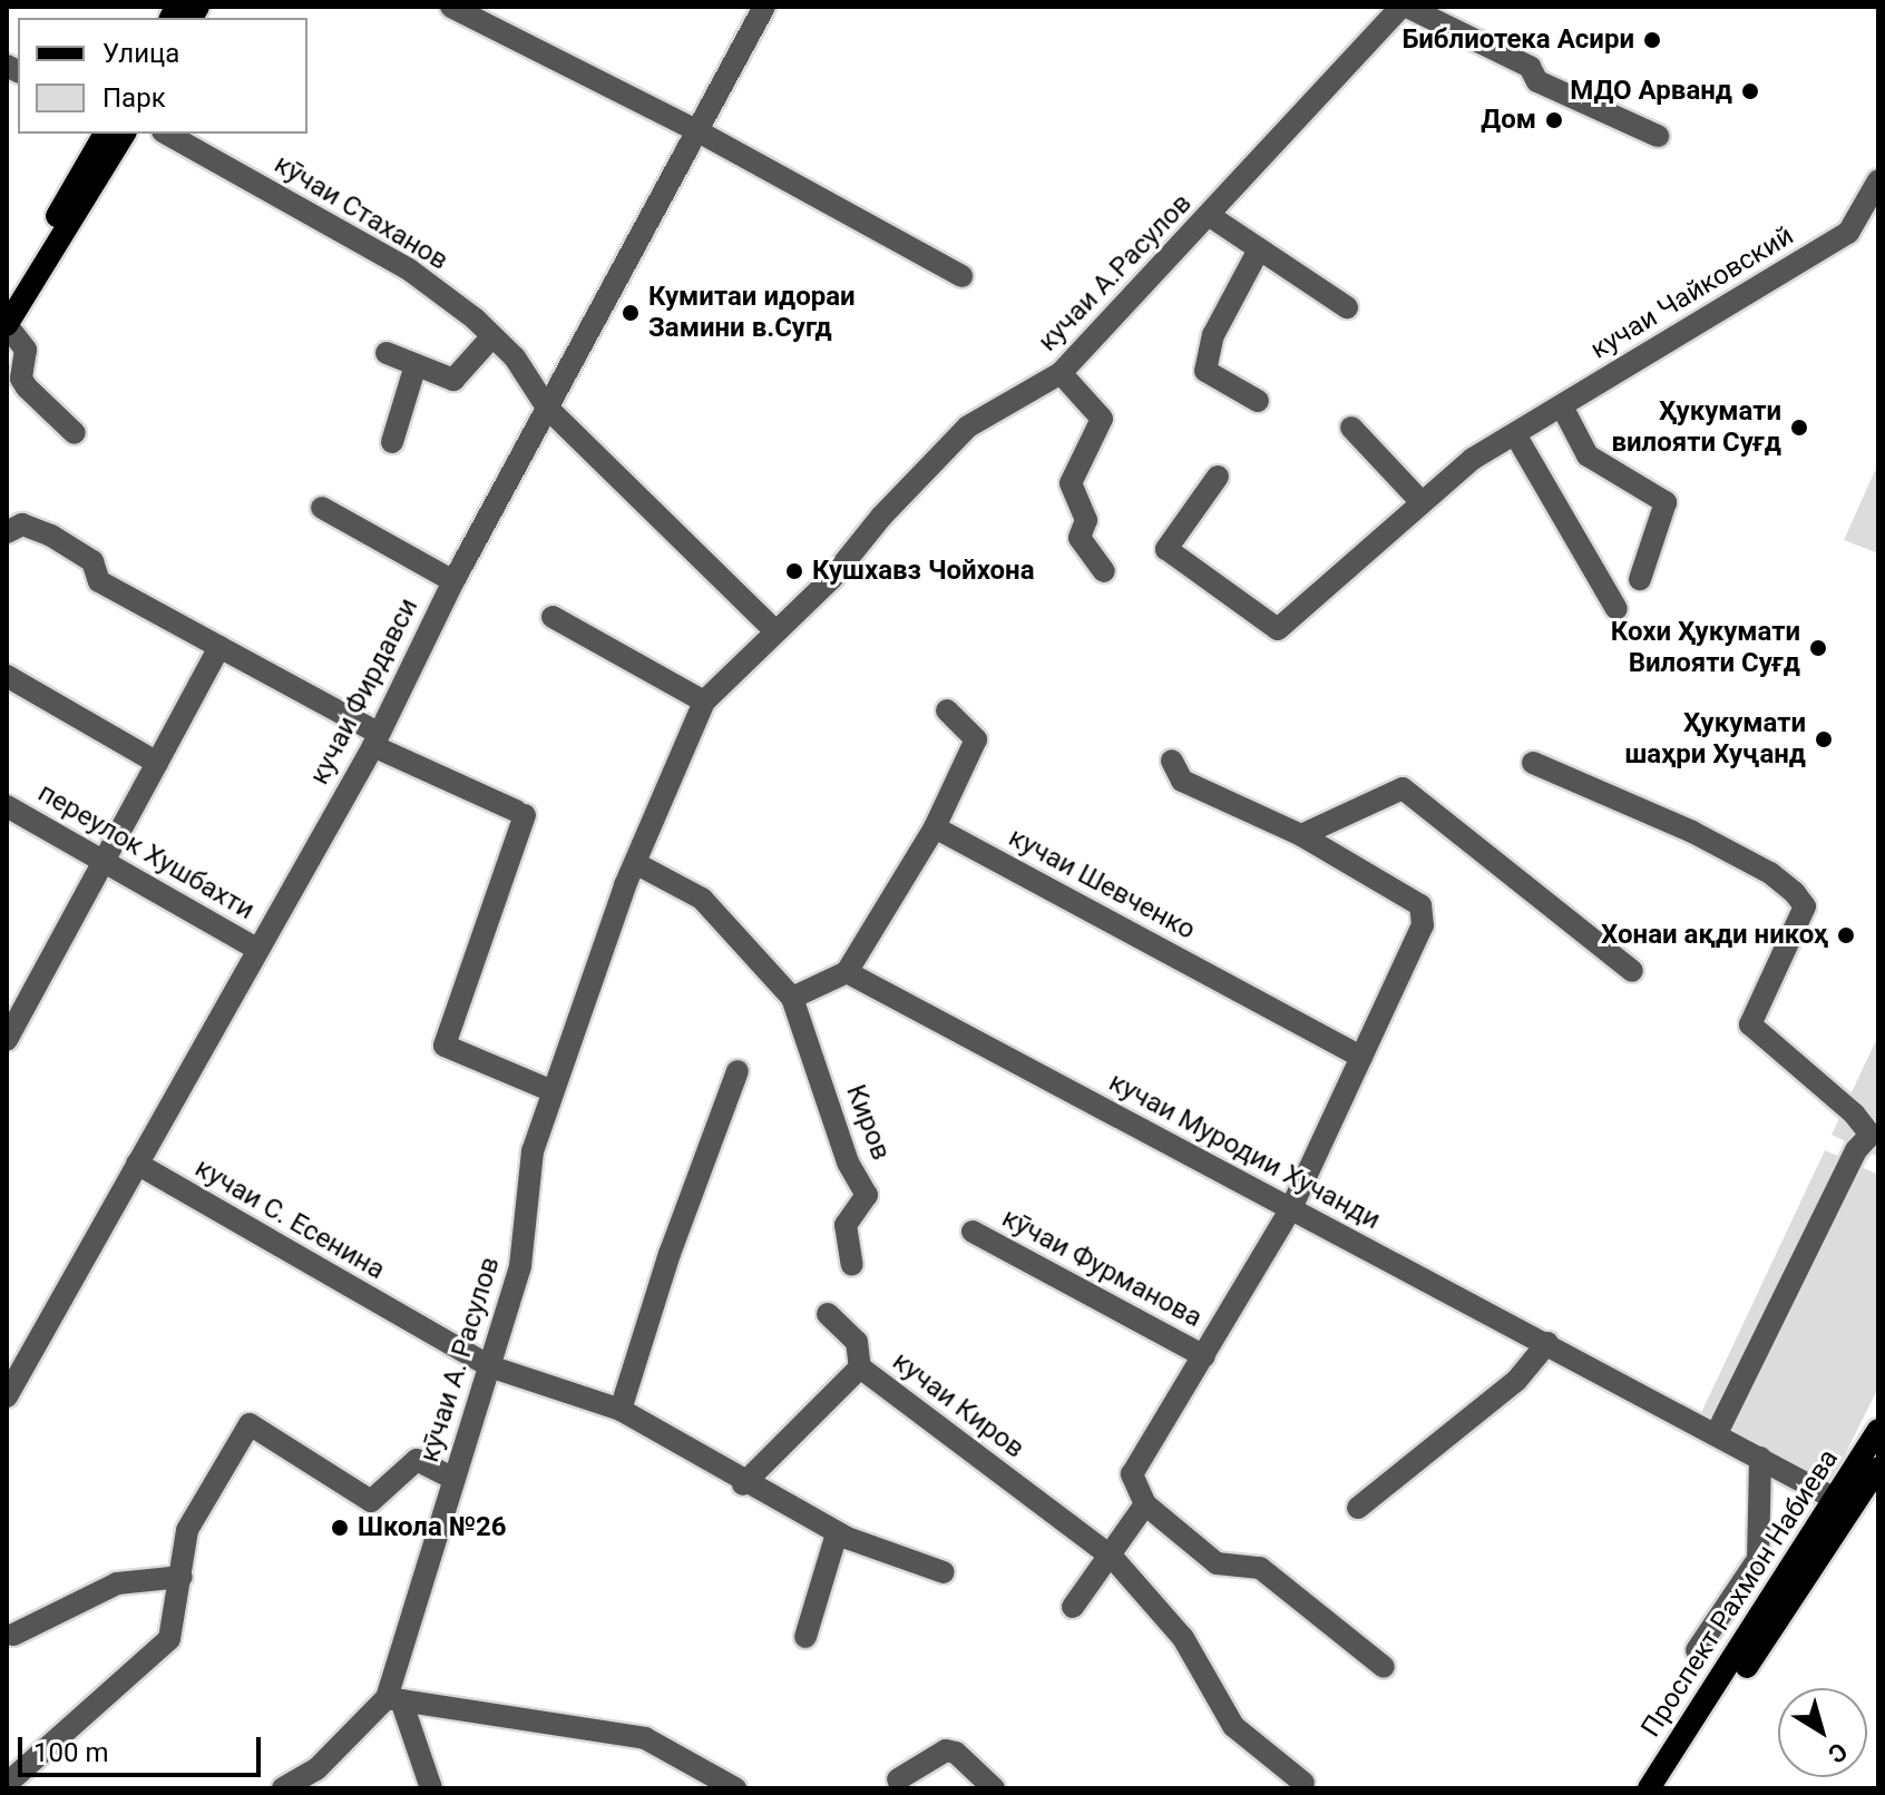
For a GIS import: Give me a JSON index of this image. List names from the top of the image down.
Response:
{
  "streets": {
    "main road": ["Проспект Рахмон Набиева"],
    "street": [
      "кӯчаи Стаханов",
      "кучаи А.Расулов",
      "кучаи Чайковский",
      "кучаи Фирдавси",
      "переулок Хушбахти",
      "кучаи Шевченко",
      "Киров",
      "кучаи Муродии Хучанди",
      "кучаи С. Есенина",
      "кӯчаи Фурманова",
      "кӯчаи А. Расулов",
      "кучаи Киров"
    ]
  },
  "crossings": [
    ["кӯчаи Стаханов", "кучаи А.Расулов"],
    ["кӯчаи Стаханов", "кучаи Фирдавси"],
    ["кӯчаи Стаханов", "кӯчаи А. Расулов"],
    ["кучаи А.Расулов", "кӯчаи А. Расулов"],
    ["кучаи Фирдавси", "переулок Хушбахти"],
    ["кучаи Фирдавси", "кучаи С. Есенина"],
    ["кучаи Муродии Хучанди", "Проспект Рахмон Набиева"],
    ["кучаи С. Есенина", "кӯчаи А. Расулов"],
    ["кучаи С. Есенина", "кучаи Киров"]
  ],
  "places": [
    "Библиотека Асири",
    "МДО Арванд",
    "Дом",
    "Кумитаи идораи Замини в.Сугд",
    "Ҳукумати вилояти Суғд",
    "Кушхавз Чойхона",
    "Кохи Ҳукумати Вилояти Суғд",
    "Ҳукумати шаҳри Хуҷанд",
    "Хонаи ақди никоҳ",
    "Школа №26"
  ],
  "legend": ["Улица", "Парк"],
  "scale_bar": "100 m",
  "north": "bottom right"
}
